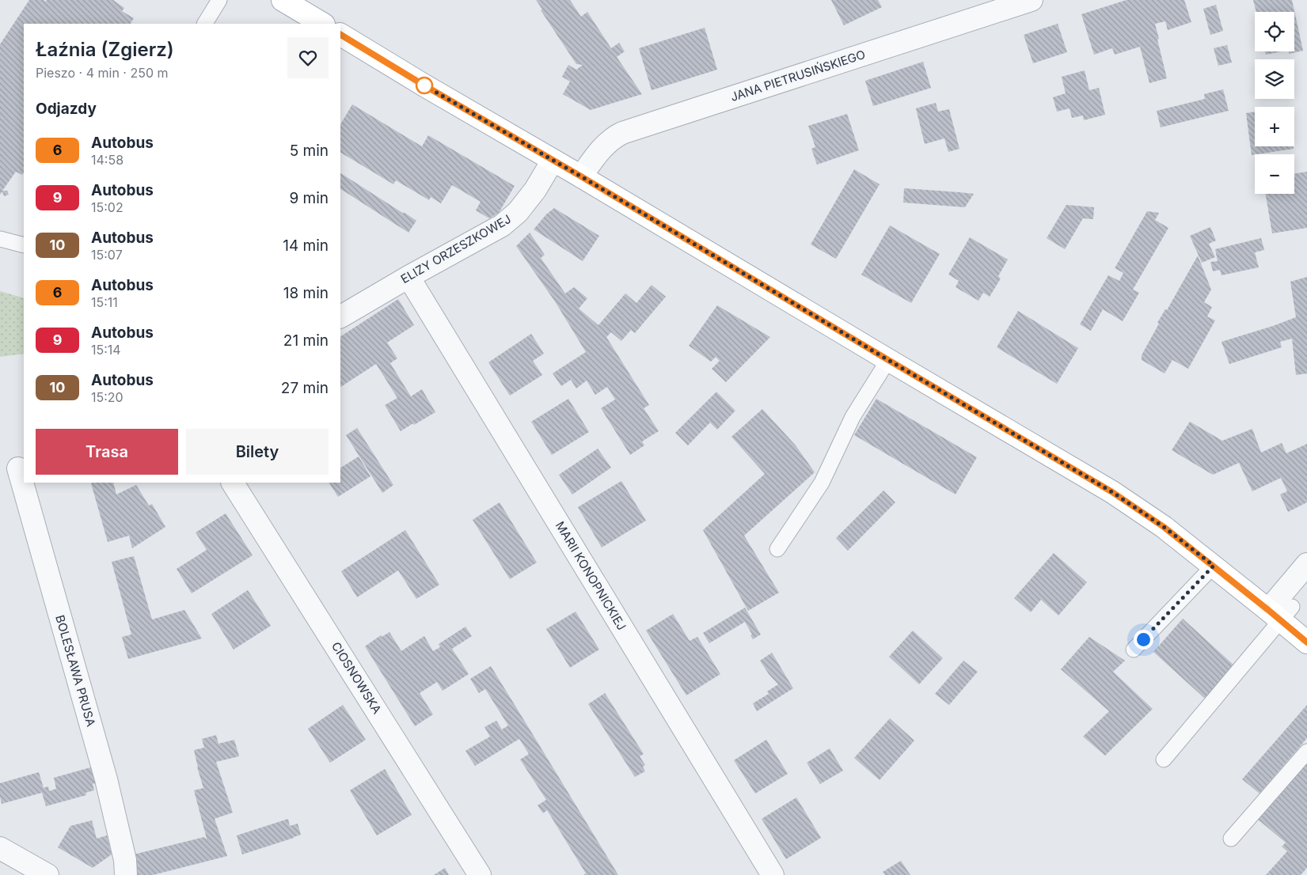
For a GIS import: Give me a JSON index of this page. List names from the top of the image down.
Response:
{
  "streets": {
    "street": [
      "JANA PIETRUSIŃSKIEGO",
      "ELIZY ORZESZKOWEJ",
      "MARII KONOPNICKIEJ",
      "BOLESŁAWA PRUSA",
      "CIOSNOWSKA"
    ]
  },
  "crossings": [
    ["ELIZY ORZESZKOWEJ", "MARII KONOPNICKIEJ"]
  ],
  "lines": ["bus line 6"],
  "page": {
    "map_buttons": ["+", "−"],
    "heading": [
      ["Łaźnia (Zgierz)", "Pieszo · 4 min · 250 m"],
      "Odjazdy"
    ],
    "list": [
      {
        "mark": "6",
        "name": "Autobus",
        "note": "14:58",
        "value": "5 min"
      },
      {
        "mark": "9",
        "name": "Autobus",
        "note": "15:02",
        "value": "9 min"
      },
      {
        "mark": "10",
        "name": "Autobus",
        "note": "15:07",
        "value": "14 min"
      },
      {
        "mark": "6",
        "name": "Autobus",
        "note": "15:11",
        "value": "18 min"
      },
      {
        "mark": "9",
        "name": "Autobus",
        "note": "15:14",
        "value": "21 min"
      },
      {
        "mark": "10",
        "name": "Autobus",
        "note": "15:20",
        "value": "27 min"
      }
    ],
    "buttons": ["Trasa", "Bilety"]
  }
}
